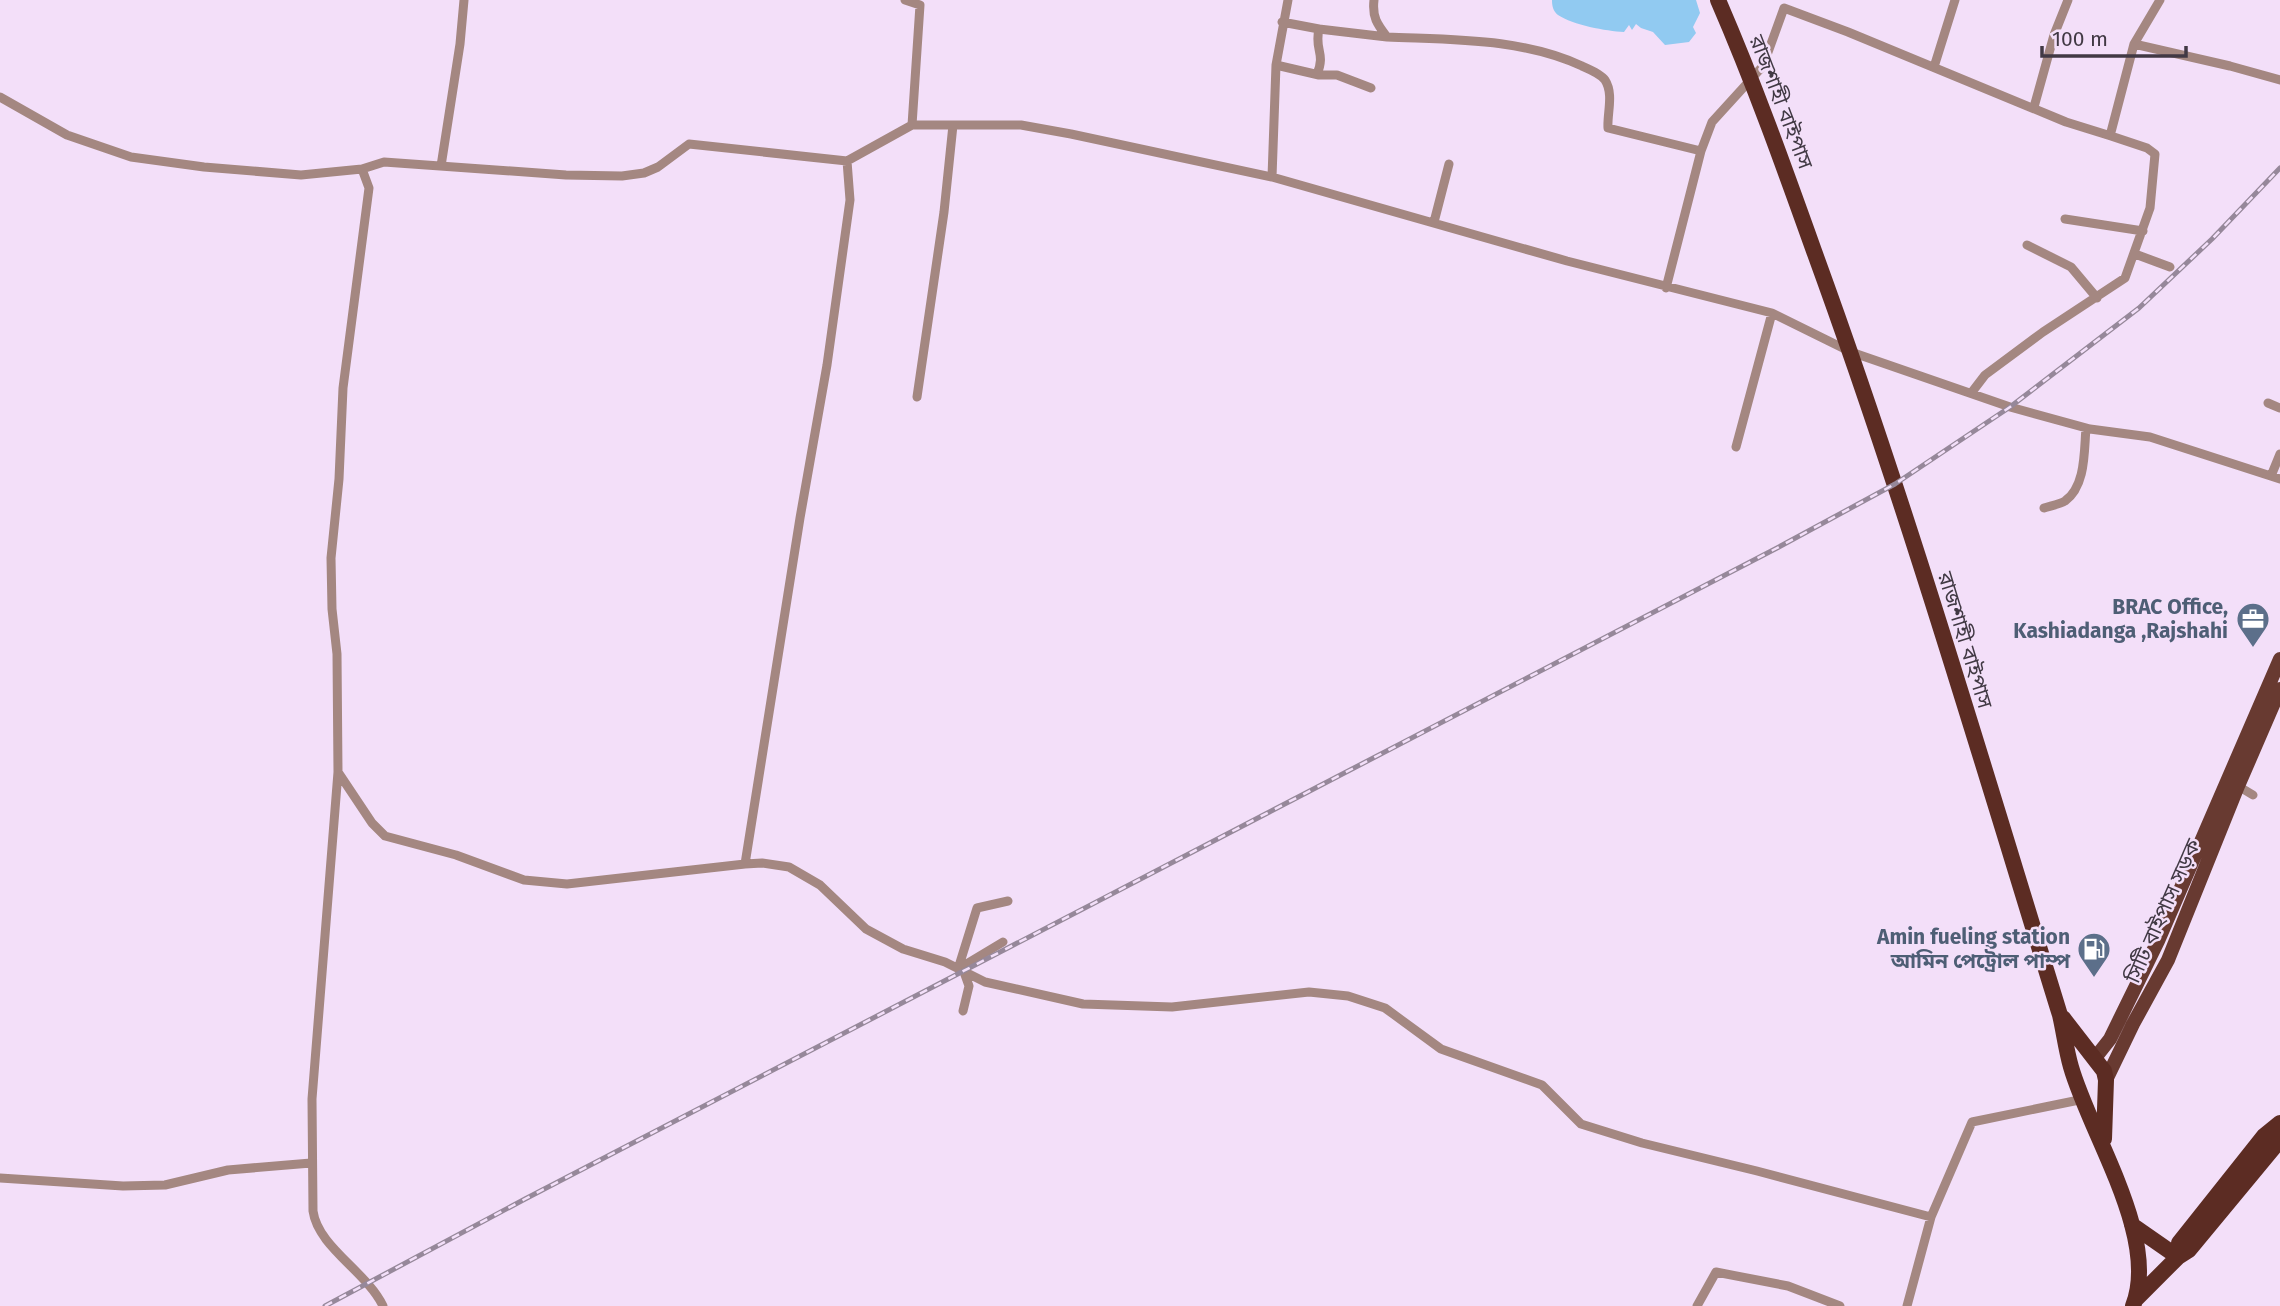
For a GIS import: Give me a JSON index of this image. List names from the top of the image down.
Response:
{
  "streets": {
    "highway": ["রাজশাহী বাইপাস", "সিটি বাইপাস সড়ক"]
  },
  "crossings": [
    ["রাজশাহী বাইপাস", "সিটি বাইপাস সড়ক"]
  ],
  "places": {
    "office": ["BRAC Office, Kashiadanga ,Rajshahi"],
    "fuel station": ["Amin fueling station আমিন পেট্রোল পাম্প"]
  },
  "scale_bar": "100 m"
}
